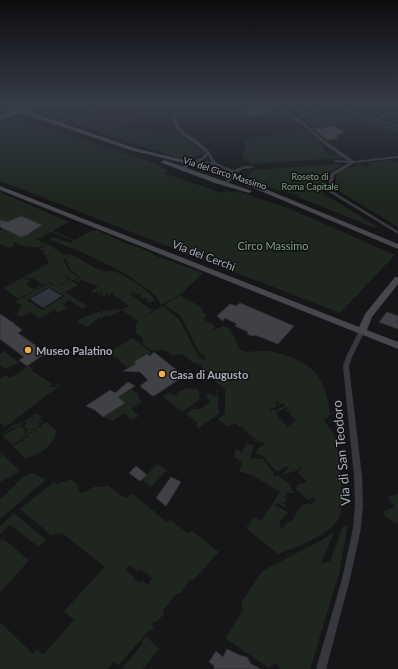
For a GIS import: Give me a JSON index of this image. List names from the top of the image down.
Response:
{
  "streets": {
    "main road": ["Via del Circo Massimo", "Via dei Cerchi"],
    "street": ["Via di San Teodoro"]
  },
  "crossings": [
    ["Via dei Cerchi", "Via di San Teodoro"]
  ],
  "parks": ["Roseto di Roma Capitale", "Circo Massimo"],
  "places": ["Museo Palatino", "Casa di Augusto"]
}
